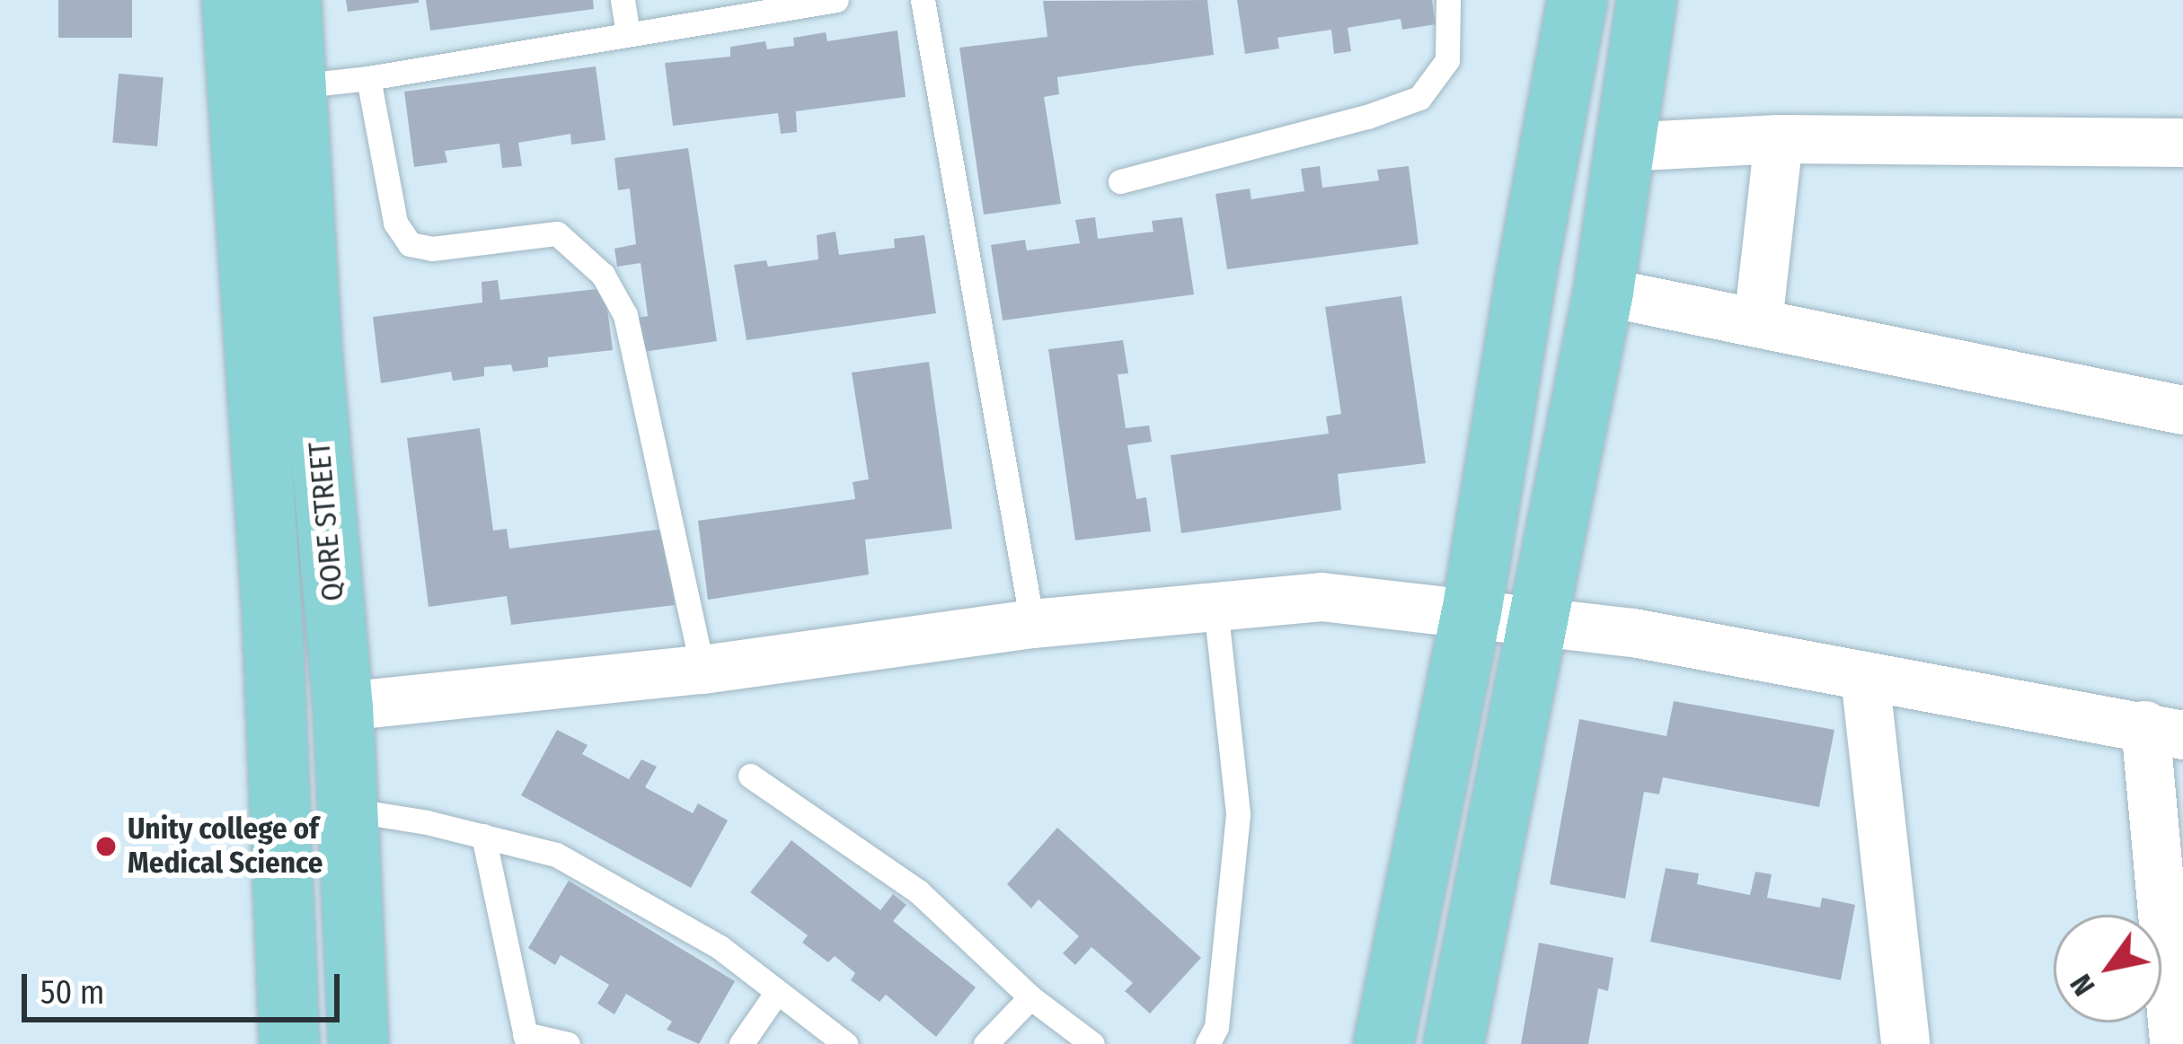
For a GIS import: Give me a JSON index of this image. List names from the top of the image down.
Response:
{
  "streets": {
    "main road": ["QORE STREET"]
  },
  "places": ["Unity college of Medical Science"],
  "scale_bar": "50 m",
  "north": "bottom left"
}
